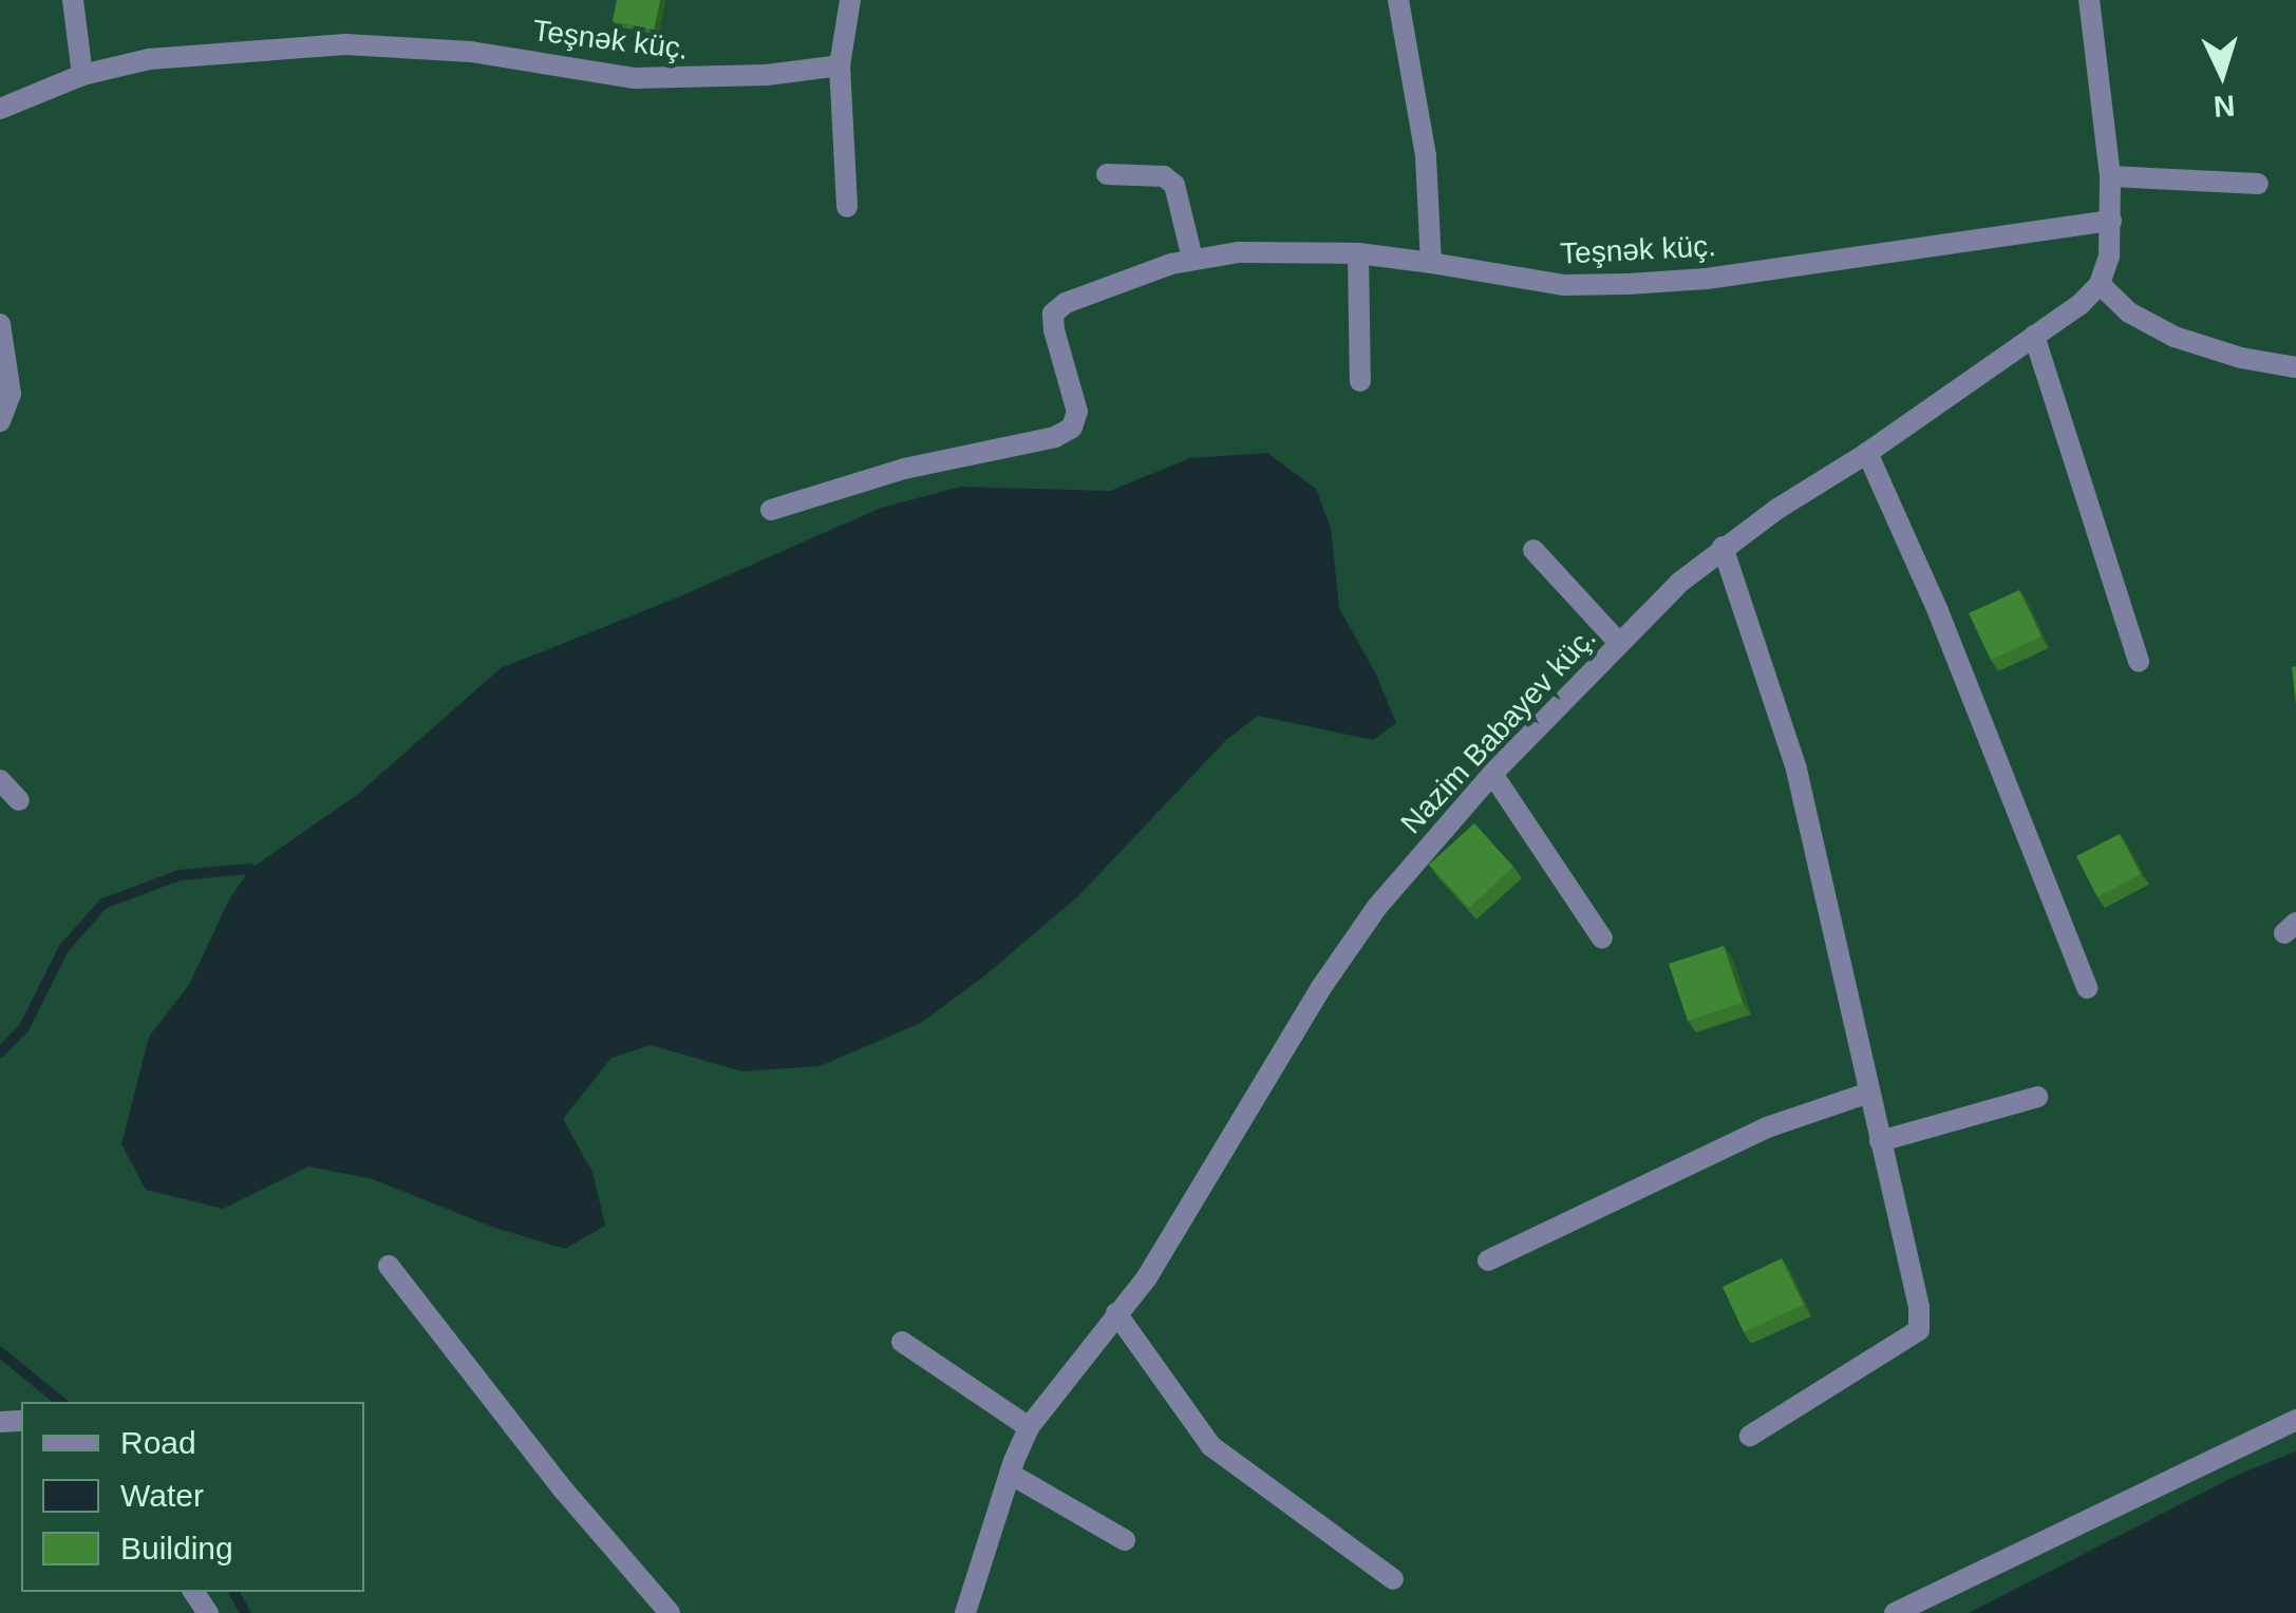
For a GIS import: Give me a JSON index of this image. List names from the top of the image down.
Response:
{
  "streets": {
    "street": ["Teşnək küç.", "Nazim Babayev küç."]
  },
  "legend": ["Road", "Water", "Building"],
  "north": "bottom"
}
